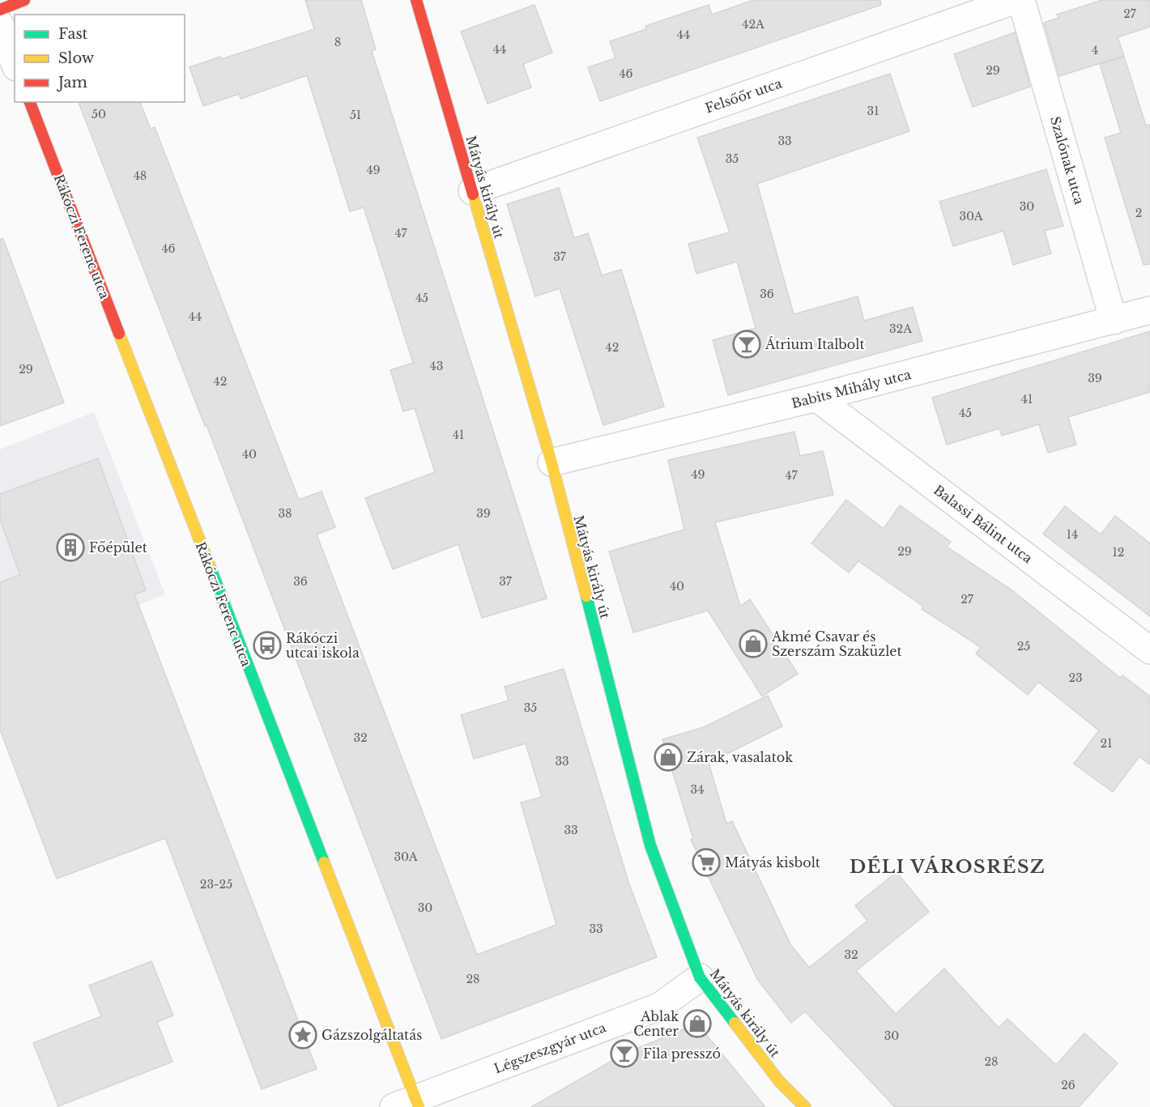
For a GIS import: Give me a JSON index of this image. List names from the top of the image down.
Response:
{
  "streets": {
    "street": [
      "Felsőőr utca",
      "Szalónak utca",
      "Mátyás király út",
      "Rákóczi Ferenc utca",
      "Babits Mihály utca",
      "Balassi Bálint utca",
      "Légszeszgyár utca"
    ]
  },
  "crossings": [
    ["Felsőőr utca", "Mátyás király út"],
    ["Szalónak utca", "Babits Mihály utca"],
    ["Mátyás király út", "Babits Mihály utca"],
    ["Mátyás király út", "Légszeszgyár utca"],
    ["Rákóczi Ferenc utca", "Légszeszgyár utca"],
    ["Babits Mihály utca", "Balassi Bálint utca"]
  ],
  "districts": ["DÉLI VÁROSRÉSZ"],
  "places": {
    "bar": ["Átrium Italbolt", "Fila presszó"],
    "building": ["Főépület"],
    "shop": ["Akmé Csavar és Szerszám Szaküzlet", "Zárak, vasalatok", "Ablak Center"],
    "bus stop": ["Rákóczi utcai iskola"],
    "supermarket": ["Mátyás kisbolt"],
    "place": ["Gázszolgáltatás"]
  },
  "house_numbers": [
    "27",
    "42A",
    "44",
    "8",
    "44",
    "4",
    "29",
    "46",
    "31",
    "50",
    "51",
    "33",
    "35",
    "49",
    "48",
    "30",
    "2",
    "30A",
    "47",
    "46",
    "37",
    "36",
    "45",
    "44",
    "32A",
    "42",
    "43",
    "29",
    "39",
    "42",
    "41",
    "45",
    "41",
    "40",
    "49",
    "47",
    "38",
    "39",
    "14",
    "29",
    "12",
    "36",
    "37",
    "40",
    "27",
    "25",
    "23",
    "35",
    "32",
    "21",
    "33",
    "34",
    "33",
    "30A",
    "23-25",
    "30",
    "33",
    "32",
    "28",
    "30",
    "28",
    "26"
  ],
  "legend": ["Fast", "Slow", "Jam"]
}
